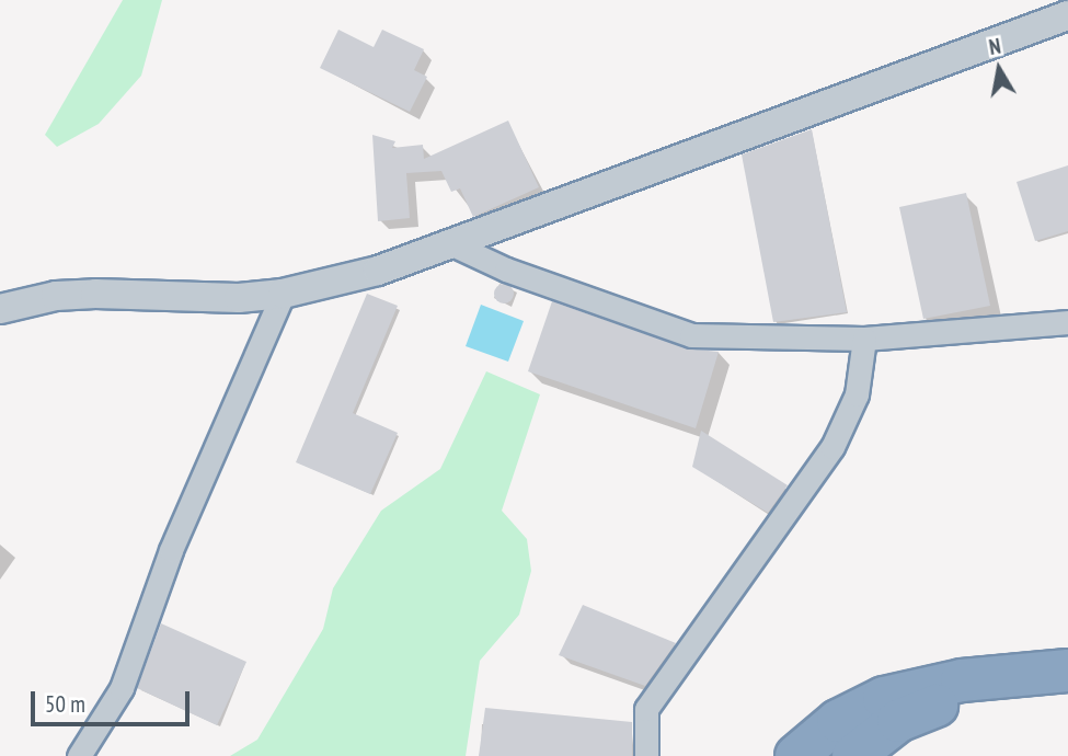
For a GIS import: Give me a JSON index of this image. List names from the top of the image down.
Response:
{
  "scale_bar": "50 m",
  "north": "top"
}
